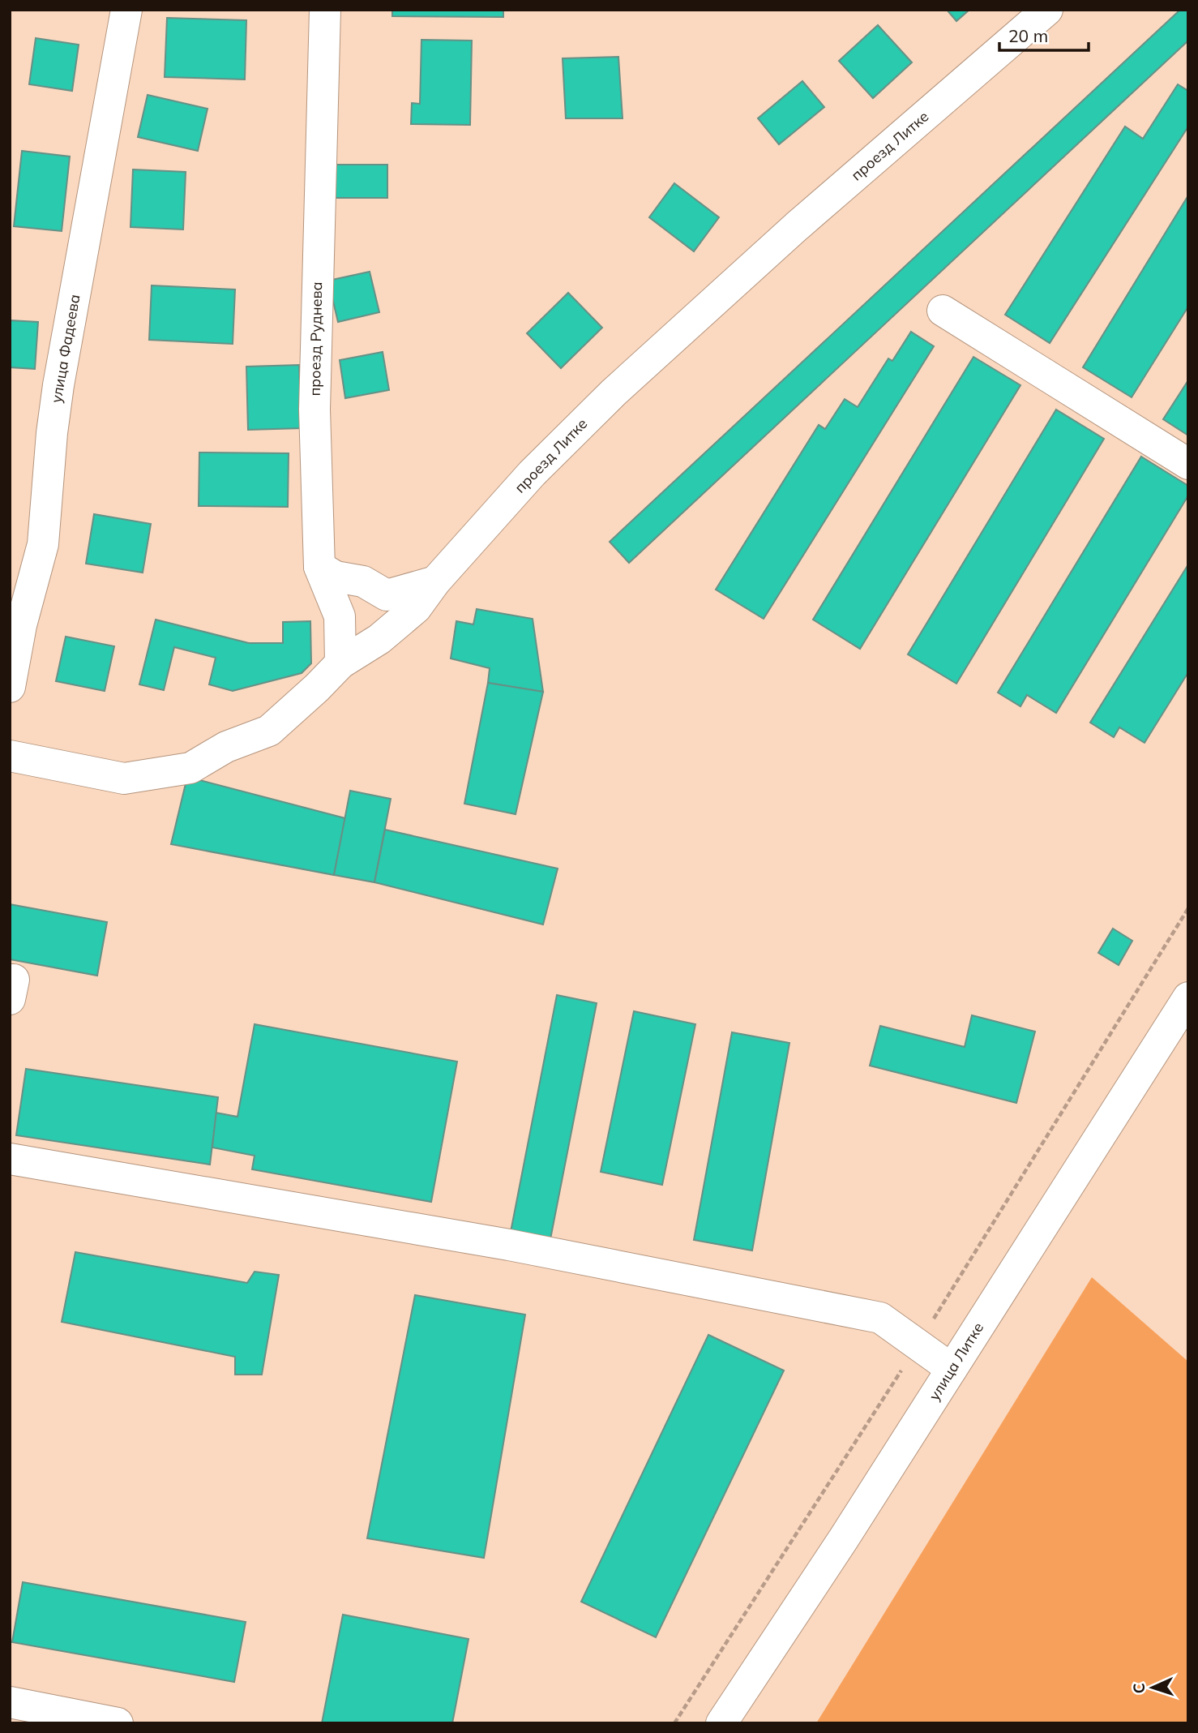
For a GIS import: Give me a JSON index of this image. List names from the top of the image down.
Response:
{
  "streets": {
    "street": [
      "проезд Литке",
      "проезд Руднева",
      "улица Фадеева",
      "улица Литке"
    ]
  },
  "crossings": [
    ["проезд Литке", "проезд Руднева"]
  ],
  "scale_bar": "20 m",
  "north": "left"
}
